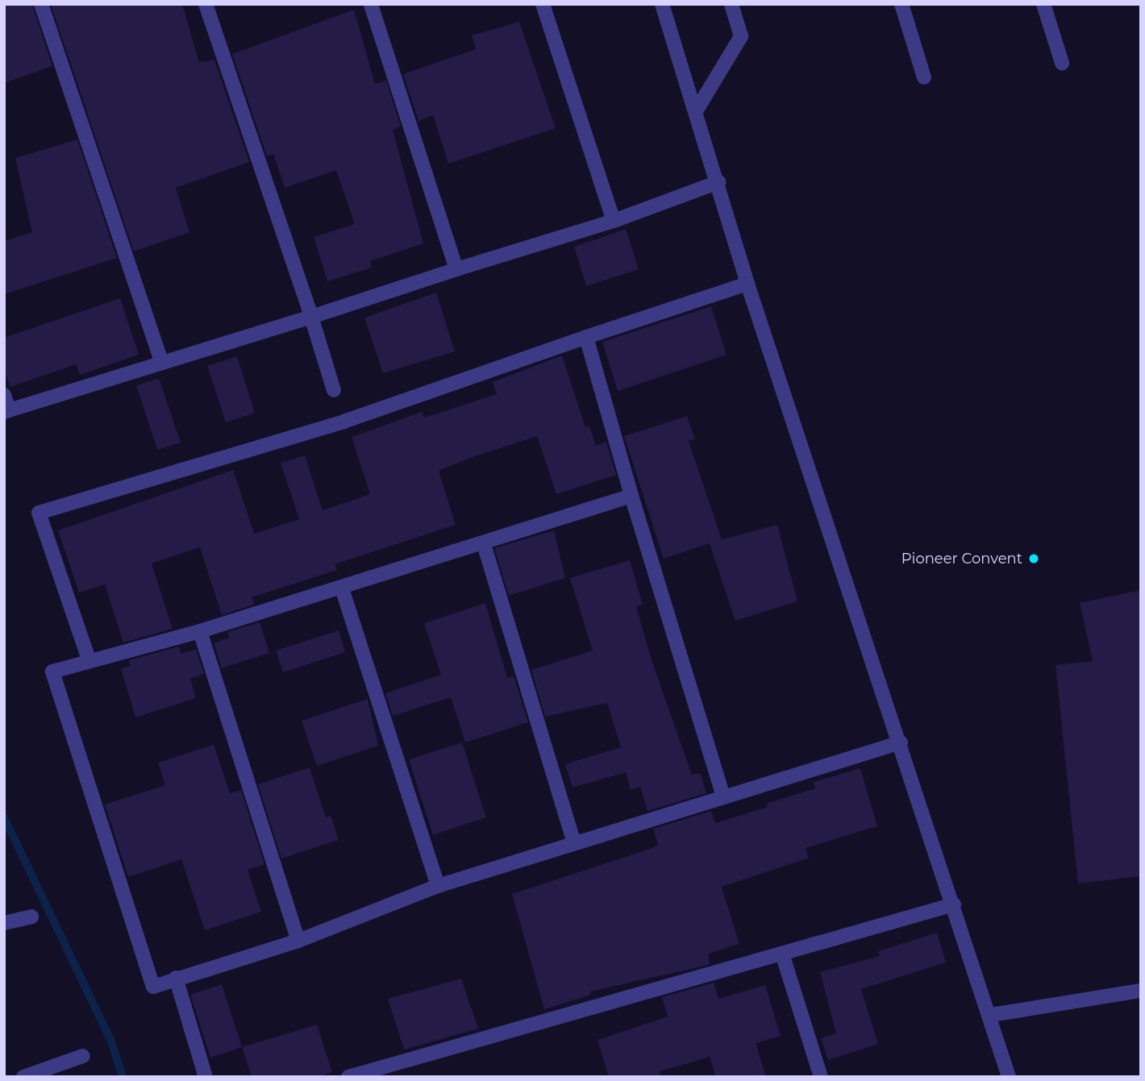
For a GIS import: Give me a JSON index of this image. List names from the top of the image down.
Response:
{
  "places": ["Pioneer Convent"]
}
